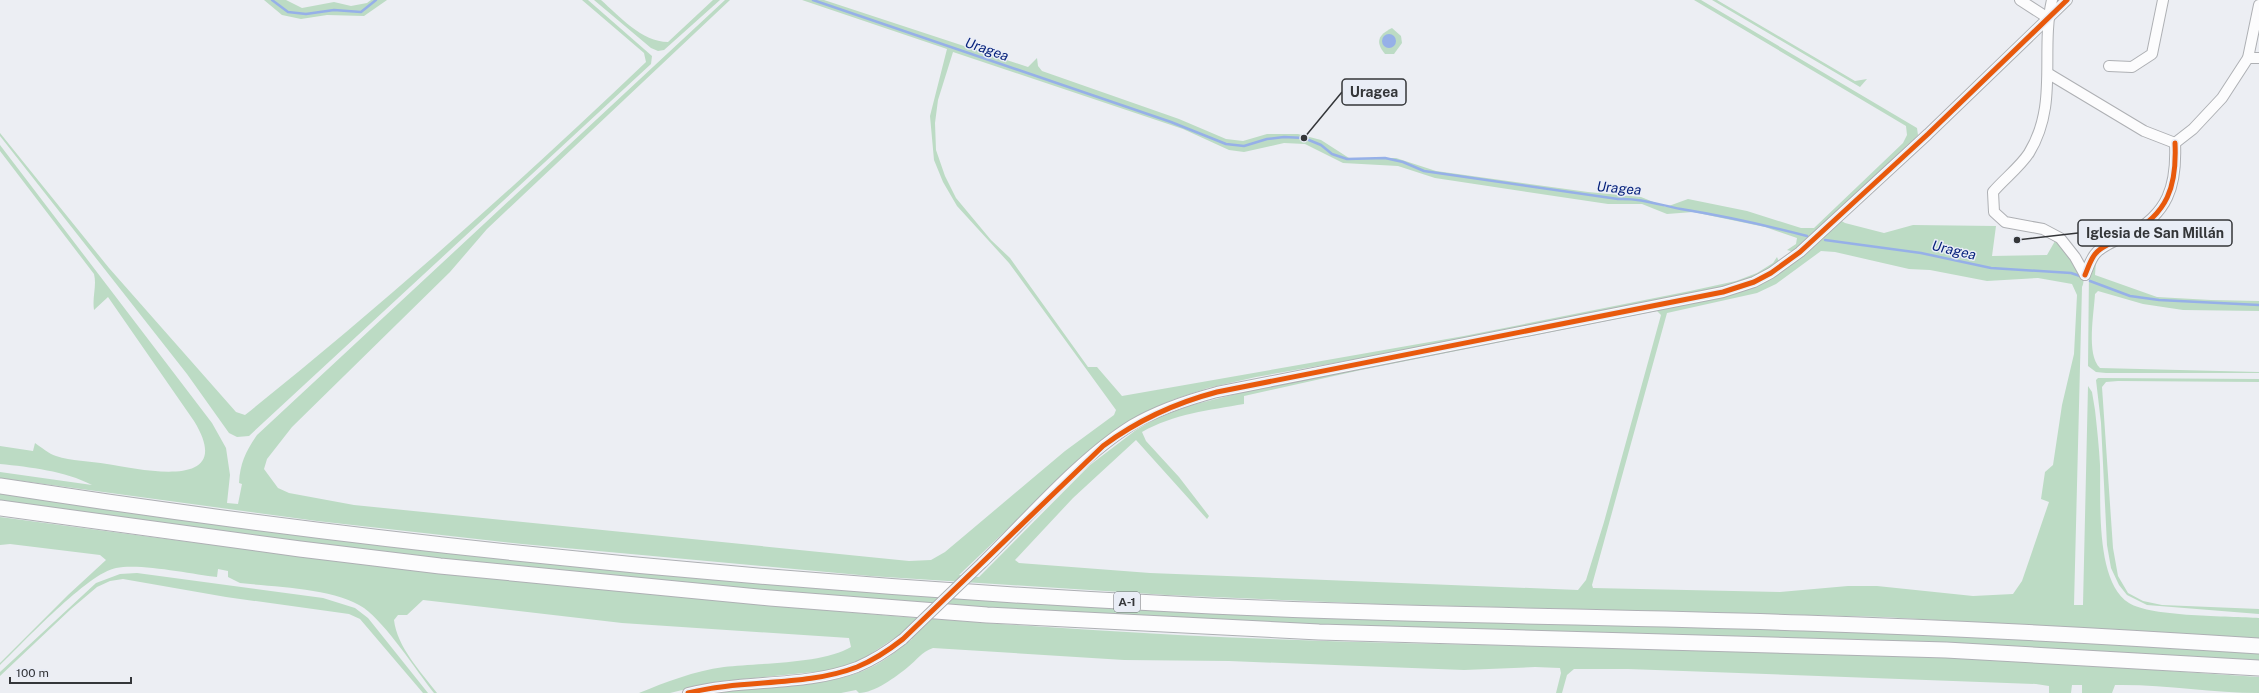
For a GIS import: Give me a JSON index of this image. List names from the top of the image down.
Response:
{
  "streets": {
    "highway": ["A-1"]
  },
  "water": ["Uragea"],
  "places": ["Uragea", "Iglesia de San Millán"],
  "scale_bar": "100 m"
}
